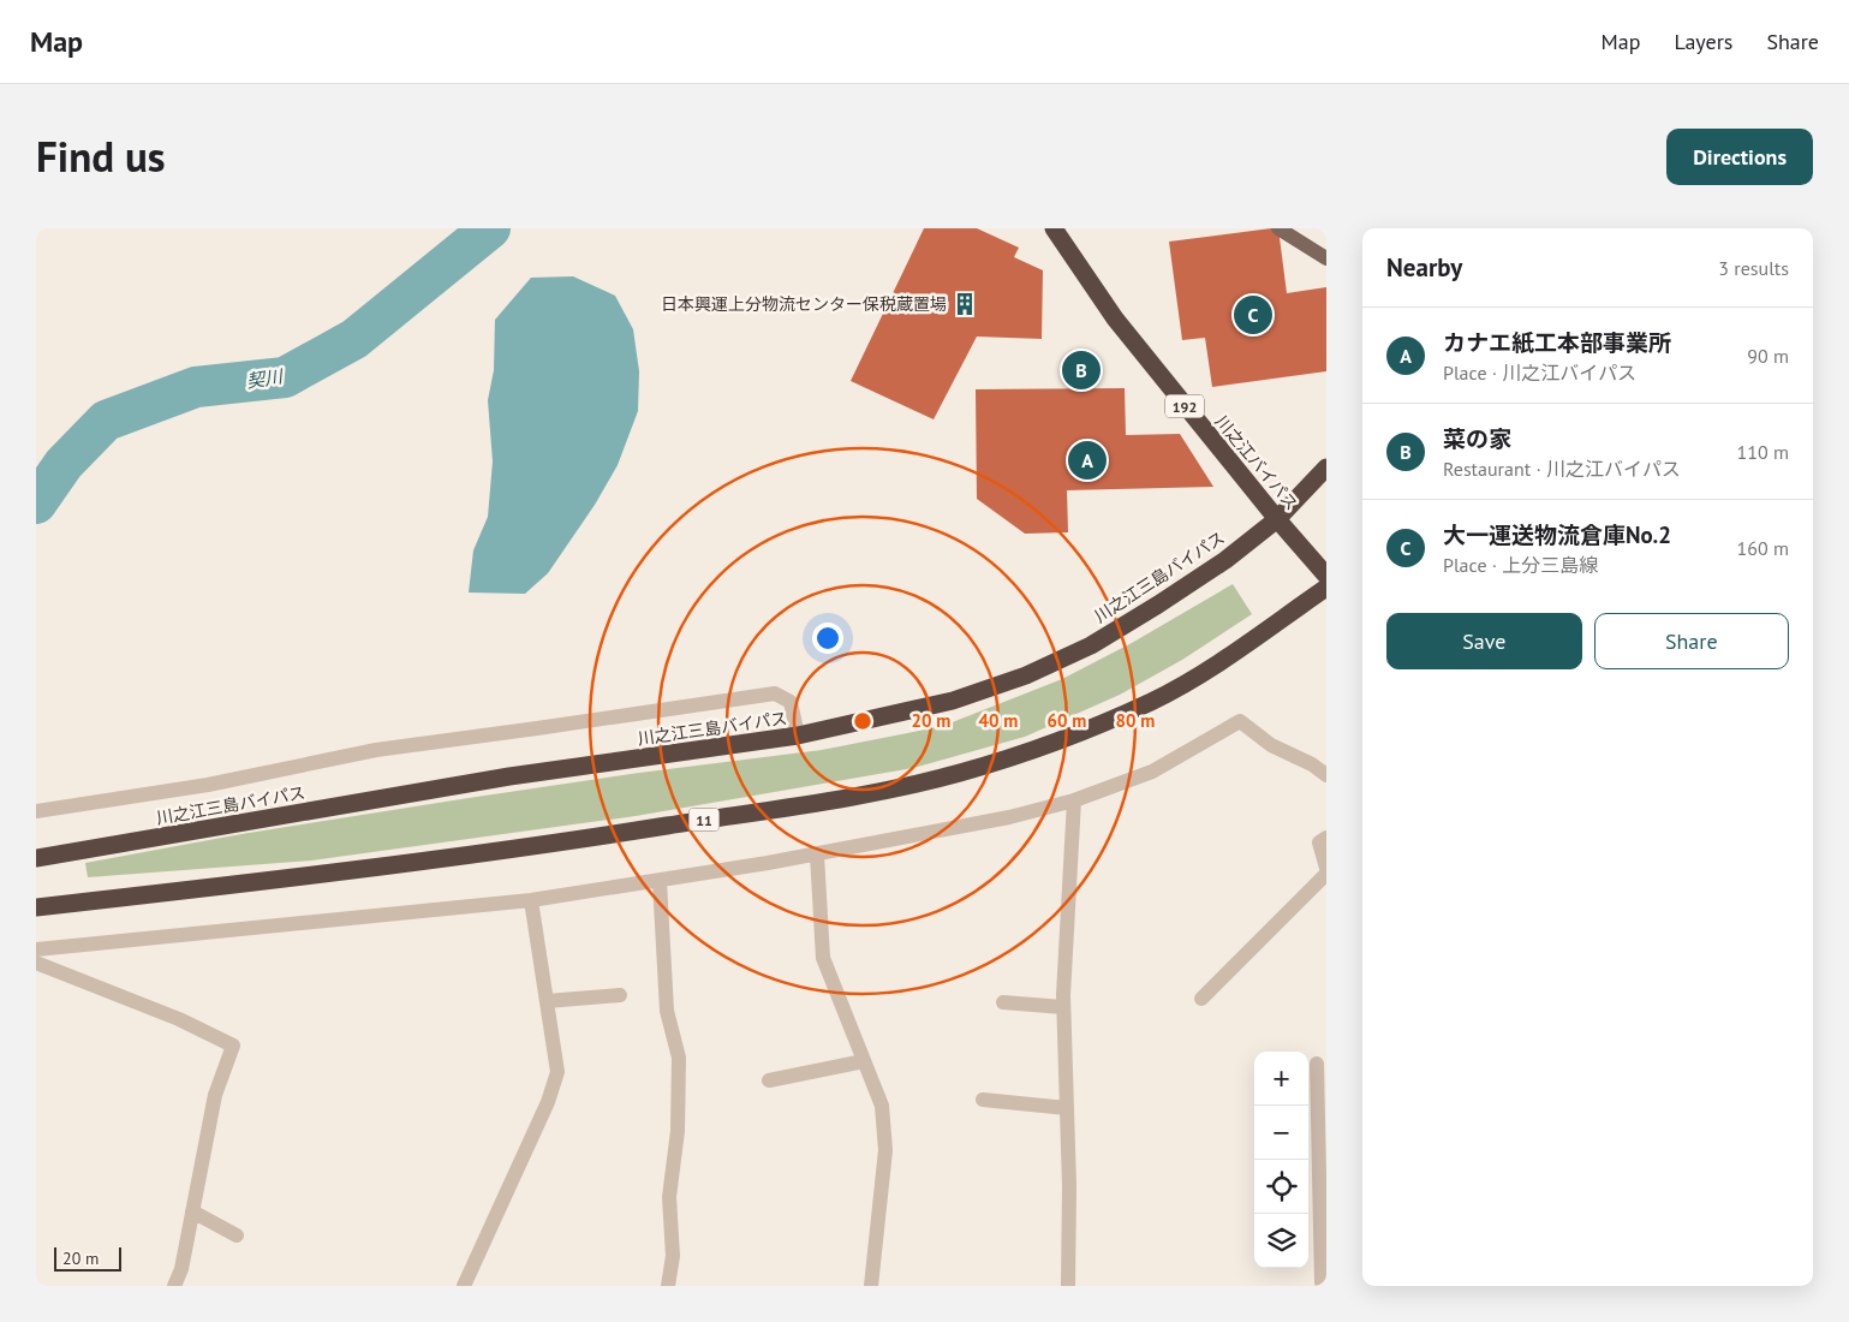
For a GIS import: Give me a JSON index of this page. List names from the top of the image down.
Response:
{
  "streets": {
    "highway": [
      "192",
      "川之江バイパス",
      "川之江三島バイパス",
      "11"
    ]
  },
  "crossings": [
    ["川之江バイパス", "川之江三島バイパス"]
  ],
  "water": ["契川"],
  "places": {
    "building": ["日本興運上分物流センター保税蔵置場"]
  },
  "scale_bar": "20 m",
  "page": {
    "header": "Map",
    "nav": ["Map", "Layers", "Share"],
    "title": "Find us",
    "buttons": [
      "Directions",
      ["Save", "Share"]
    ],
    "heading": ["Nearby", "3 results"],
    "pins": ["C", "B", "A"],
    "list": [
      {
        "mark": "A",
        "name": "カナエ紙工本部事業所",
        "note": "Place · 川之江バイパス",
        "value": "90 m"
      },
      {
        "mark": "B",
        "name": "菜の家",
        "note": "Restaurant · 川之江バイパス",
        "value": "110 m"
      },
      {
        "mark": "C",
        "name": "大一運送物流倉庫No.2",
        "note": "Place · 上分三島線",
        "value": "160 m"
      }
    ],
    "map_buttons": ["+", "−"],
    "scale": "20 m"
  },
  "rings": [
    "20 m",
    "40 m",
    "60 m",
    "80 m"
  ]
}
